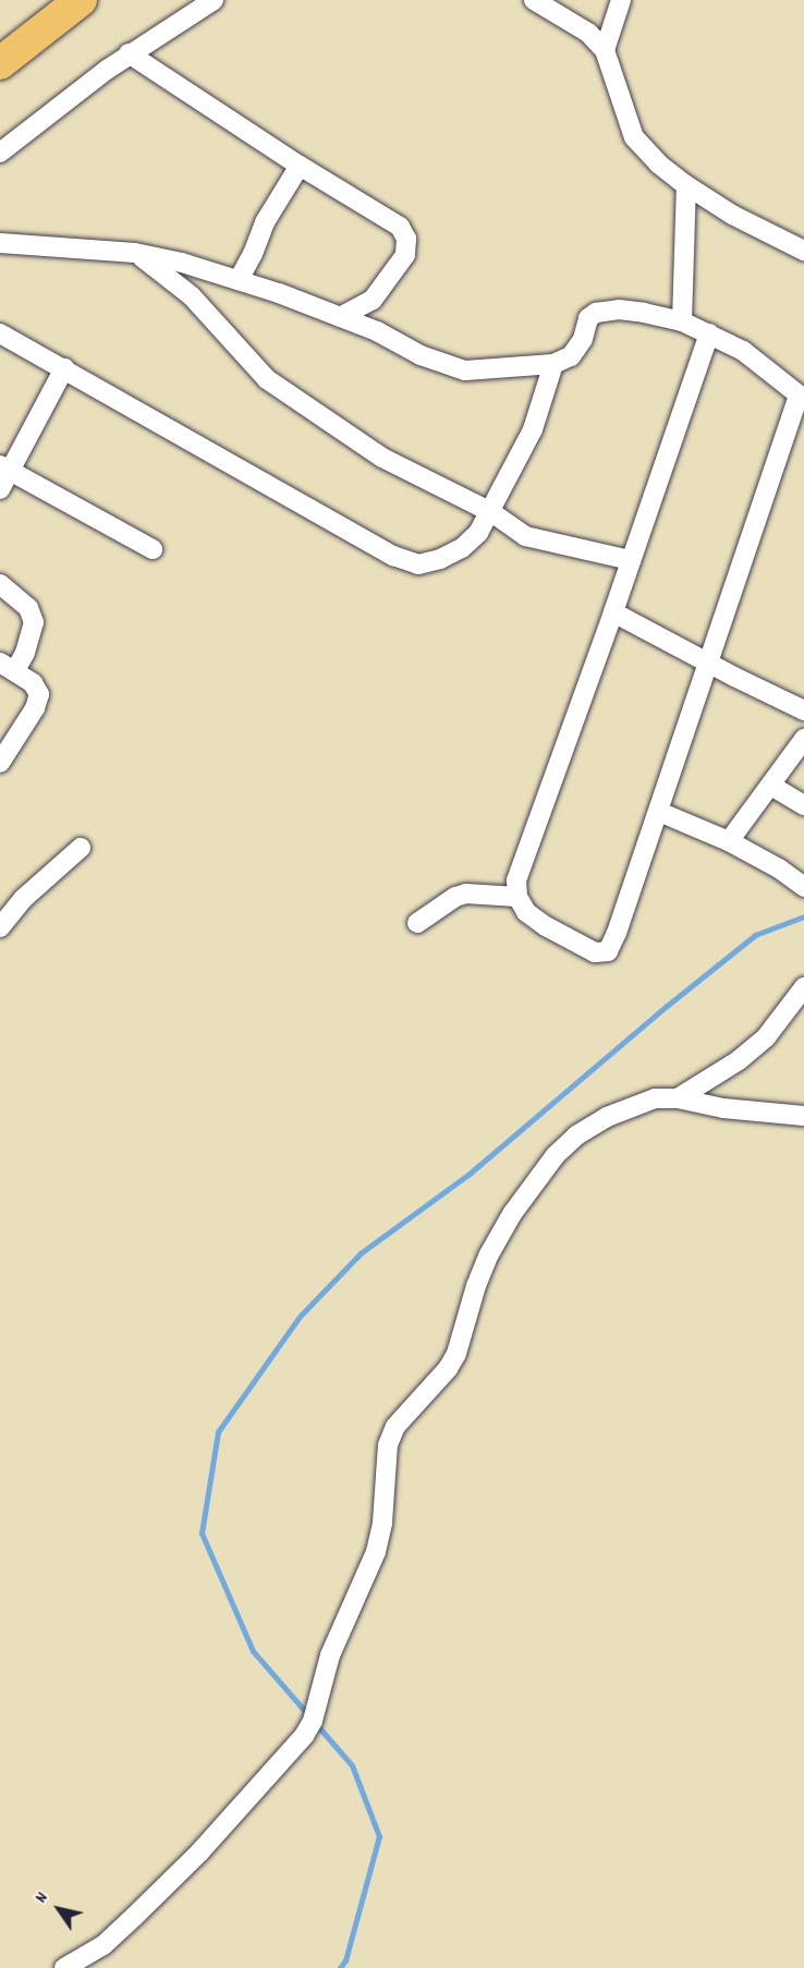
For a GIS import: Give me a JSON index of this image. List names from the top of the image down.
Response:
{
  "north": "top left"
}
